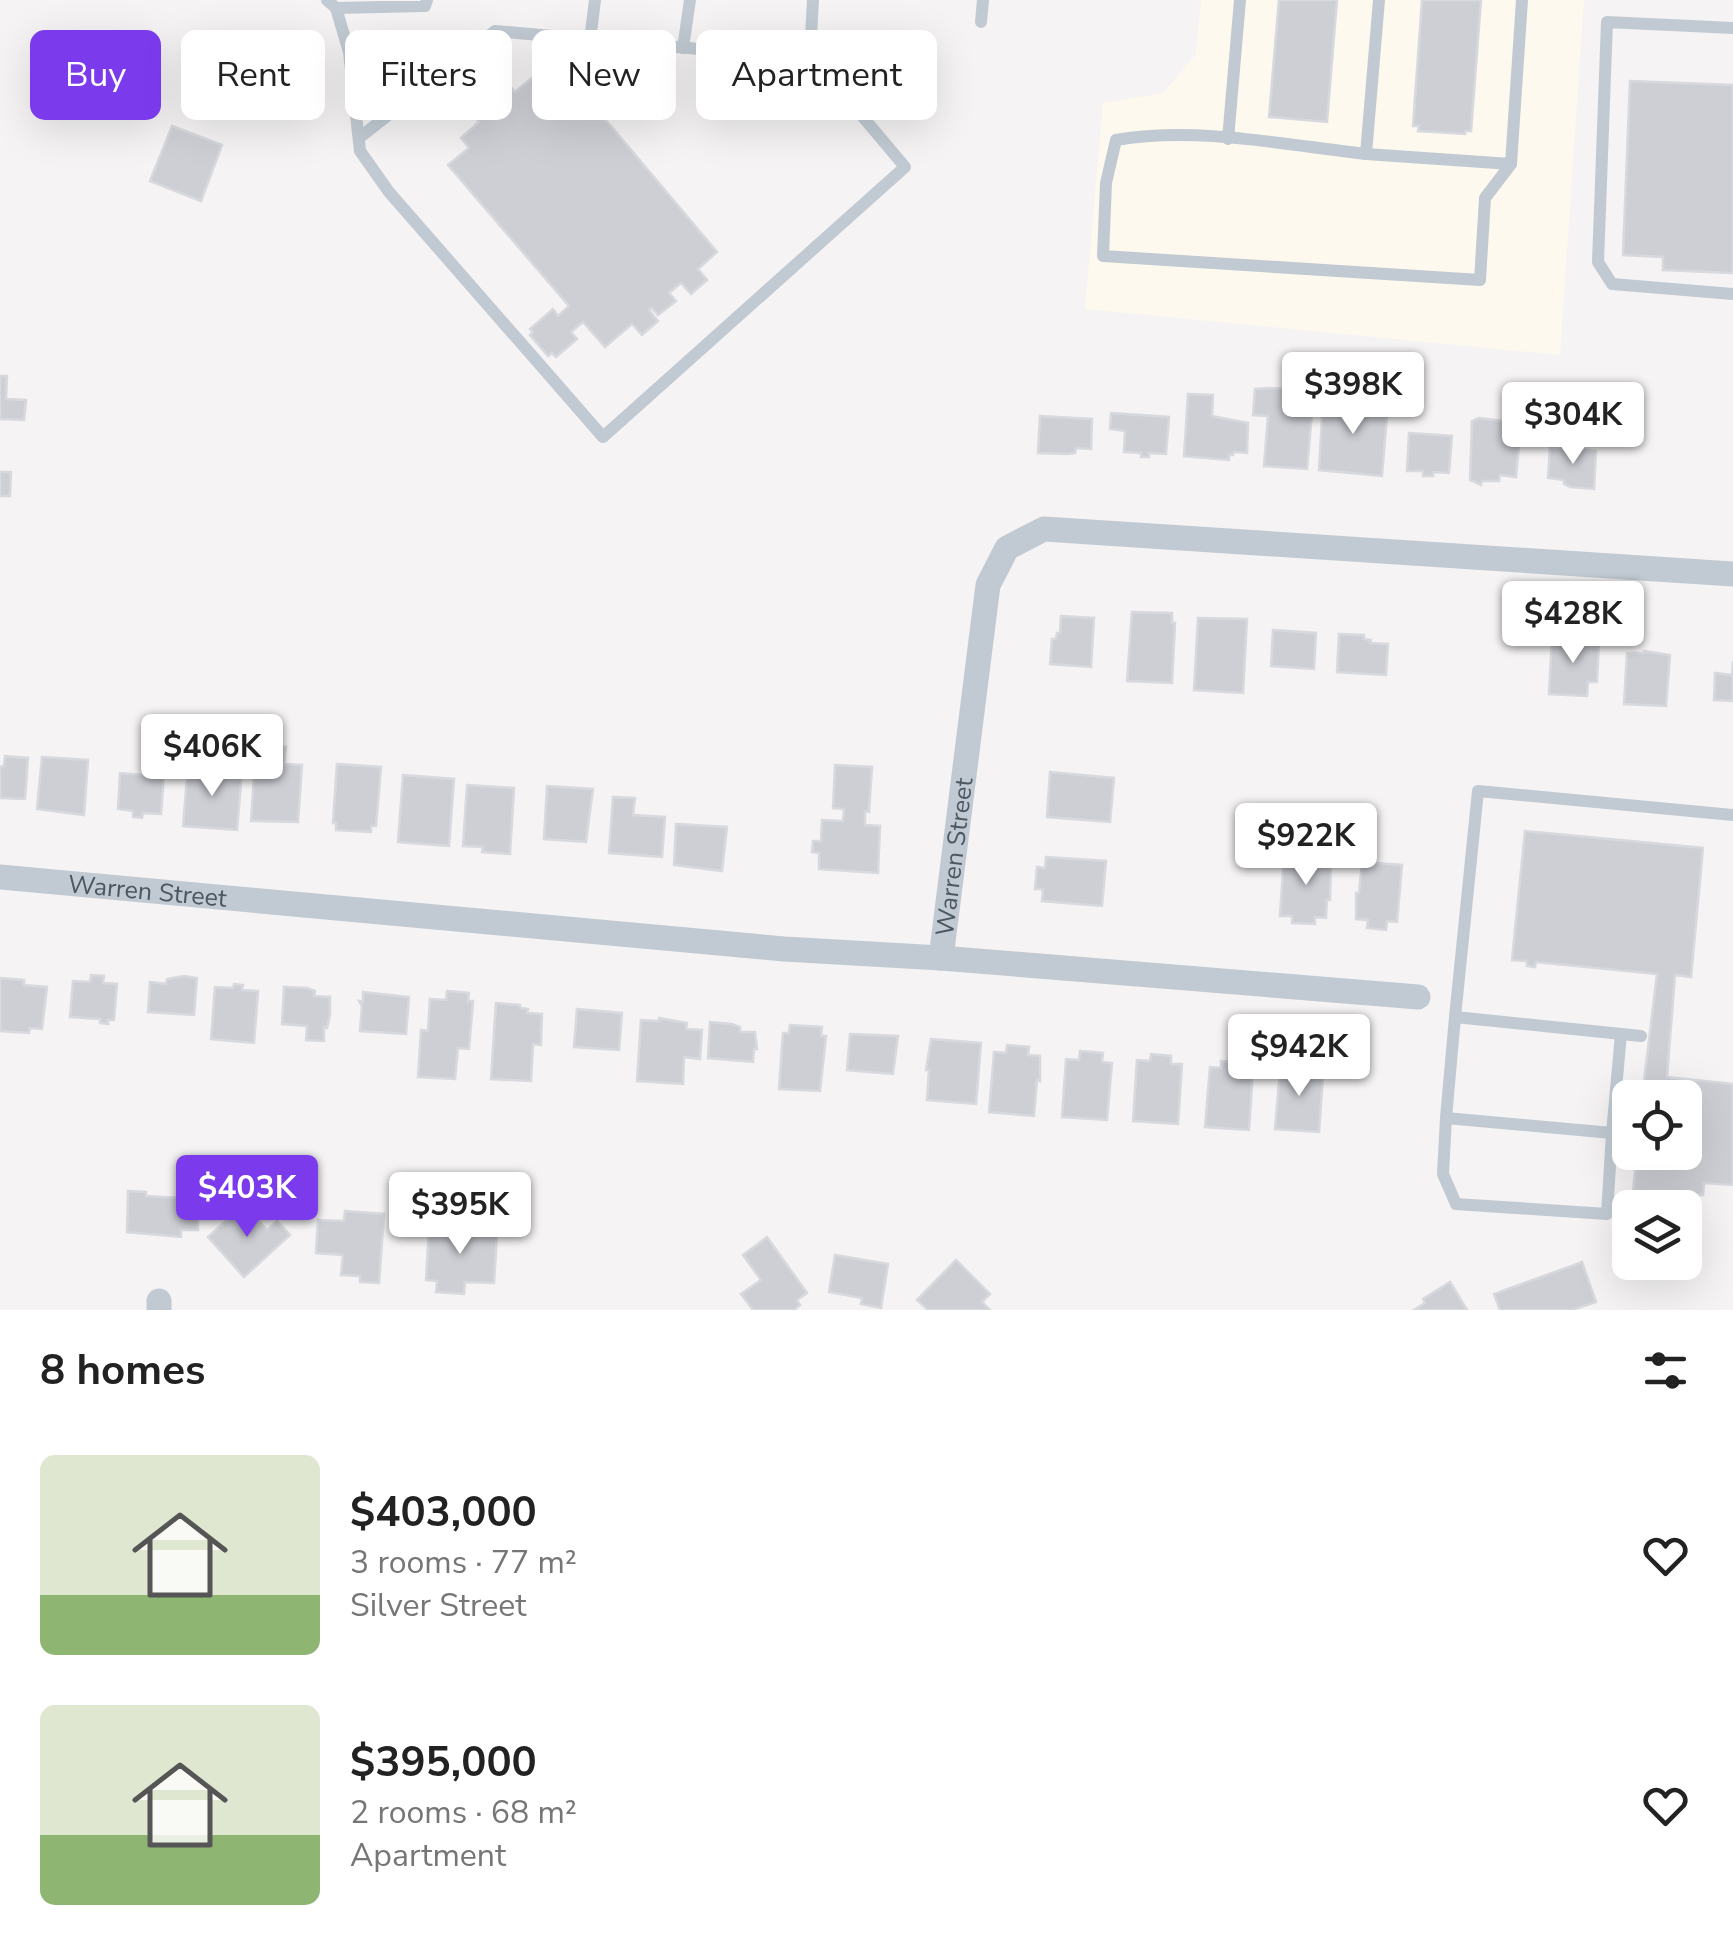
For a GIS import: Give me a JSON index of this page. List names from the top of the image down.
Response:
{
  "streets": {
    "street": ["Warren Street"]
  },
  "page": {
    "chip": [
      "Buy",
      "Rent",
      "Filters",
      "New",
      "Apartment"
    ],
    "price": [
      "$398K",
      "$304K",
      "$428K",
      "$406K",
      "$922K",
      "$942K",
      "$403K",
      "$395K"
    ],
    "heading": "8 homes",
    "list": [
      {
        "name": "$403,000",
        "note": "3 rooms · 77 m² · Silver Street"
      },
      {
        "name": "$395,000",
        "note": "2 rooms · 68 m² · Apartment"
      }
    ]
  }
}
